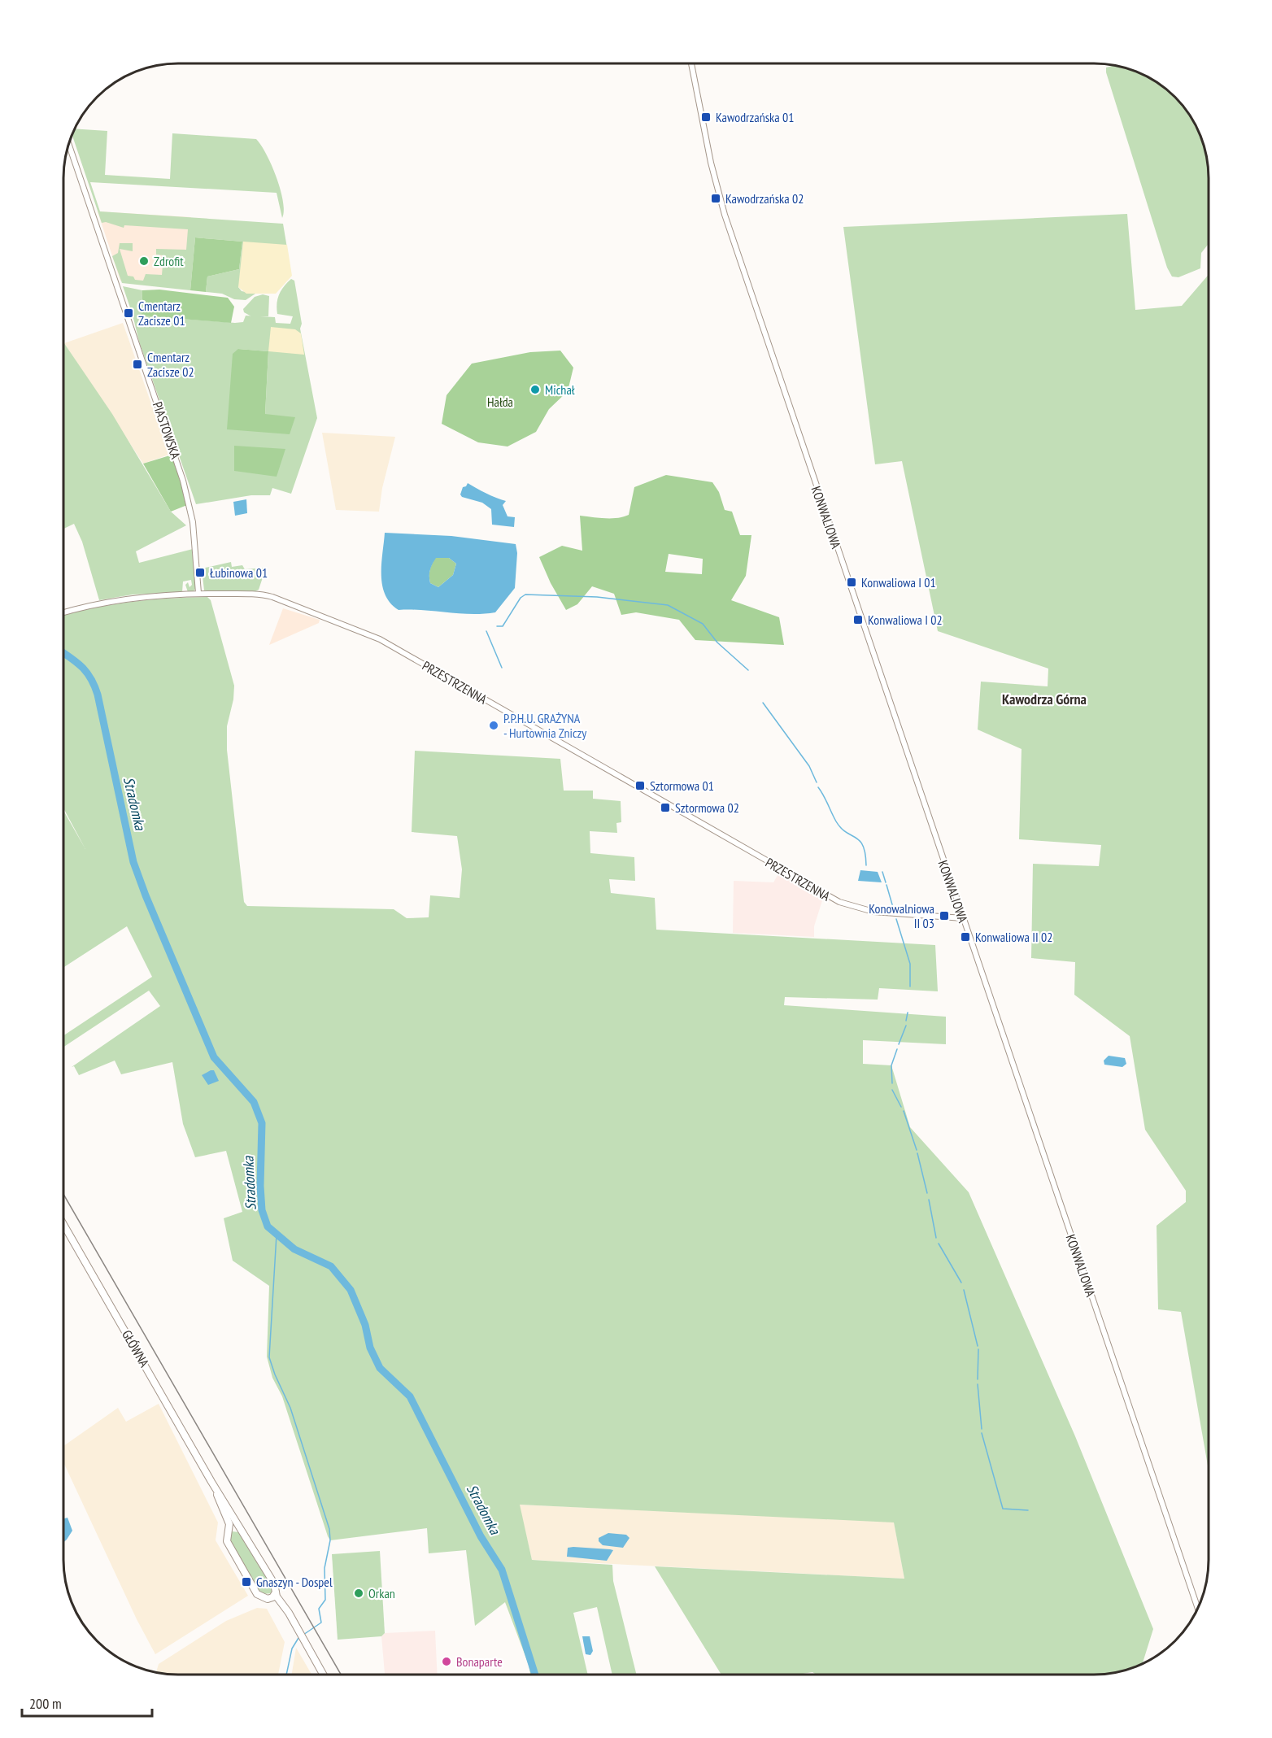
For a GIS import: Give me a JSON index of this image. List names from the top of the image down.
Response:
{
  "streets": {
    "main road": ["GŁÓWNA"],
    "street": ["PIASTOWSKA", "KONWALIOWA", "PRZESTRZENNA"]
  },
  "crossings": [
    ["PIASTOWSKA", "PRZESTRZENNA"],
    ["KONWALIOWA", "PRZESTRZENNA"]
  ],
  "districts": ["Kawodrza Górna"],
  "water": ["Stradomka"],
  "parks": ["Hałda"],
  "places": {
    "transit": [
      "Kawodrzańska 01",
      "Kawodrzańska 02",
      "Cmentarz Zacisze 01",
      "Cmentarz Zacisze 02",
      "Łubinowa 01",
      "Konwaliowa I 01",
      "Konwaliowa I 02",
      "Sztormowa 01",
      "Sztormowa 02",
      "Konowalniowa II 03",
      "Konwaliowa II 02",
      "Gnaszyn - Dospel"
    ],
    "other": [
      "Zdrofit",
      "Michał",
      "P.P.H.U. GRAŻYNA - Hurtownia Zniczy",
      "Orkan",
      "Bonaparte"
    ]
  },
  "scale_bar": "200 m"
}
